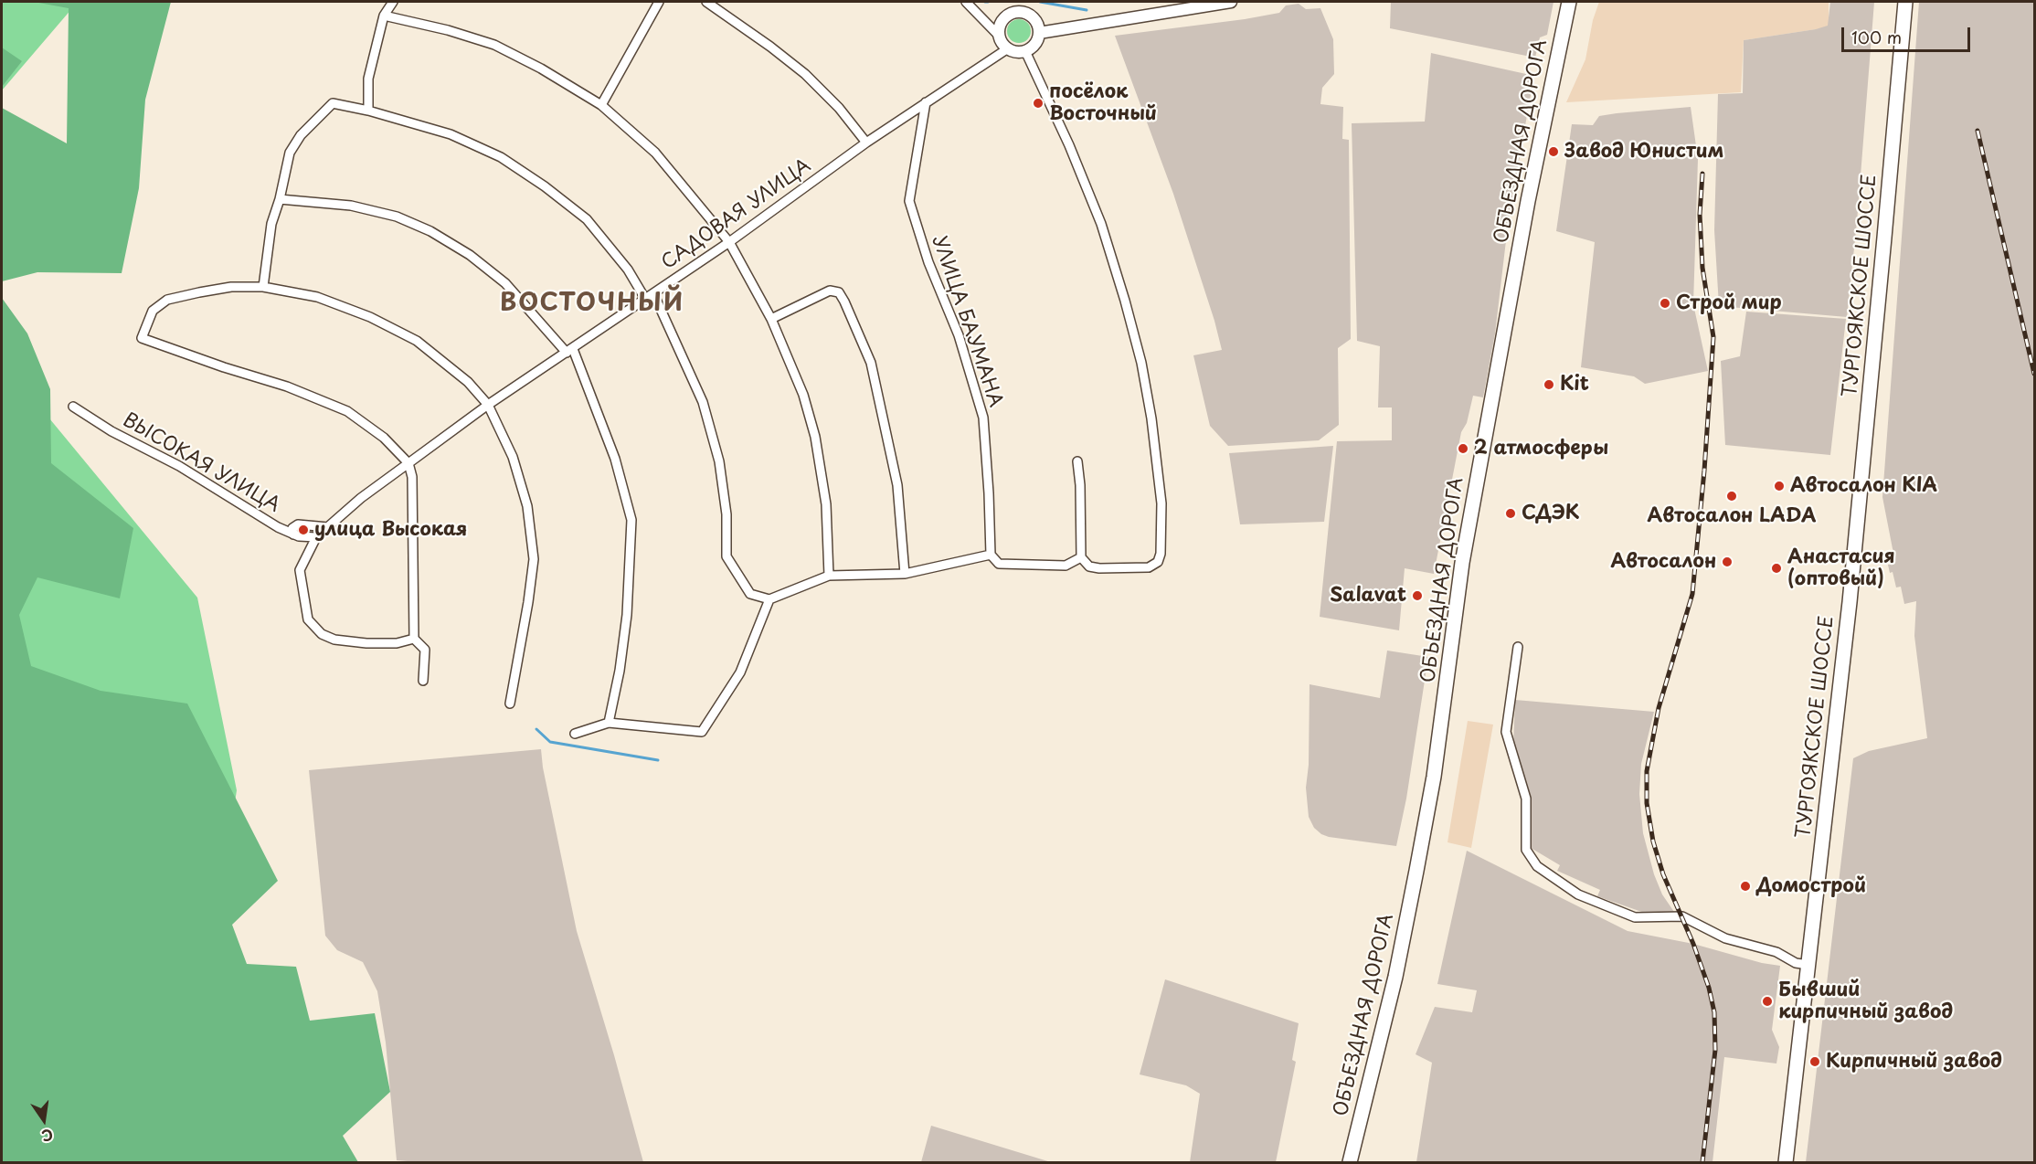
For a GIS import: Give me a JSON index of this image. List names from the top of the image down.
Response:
{
  "streets": {
    "main road": ["ОБЪЕЗДНАЯ ДОРОГА", "ТУРГОЯКСКОЕ ШОССЕ"],
    "street": ["САДОВАЯ УЛИЦА", "УЛИЦА БАУМАНА", "ВЫСОКАЯ УЛИЦА"]
  },
  "crossings": [
    ["САДОВАЯ УЛИЦА", "УЛИЦА БАУМАНА"],
    ["САДОВАЯ УЛИЦА", "ВЫСОКАЯ УЛИЦА"]
  ],
  "districts": ["ВОСТОЧНЫЙ"],
  "places": [
    "посёлок Восточный",
    "Завод Юнистим",
    "Строй мир",
    "Kit",
    "2 атмосферы",
    "Автосалон KIA",
    "Автосалон LADA",
    "СДЭК",
    "улица Высокая",
    "Автосалон",
    "Анастасия (оптовый)",
    "Salavat",
    "Домострой",
    "Бывший кирпичный завод",
    "Кирпичный завод"
  ],
  "scale_bar": "100 m",
  "north": "bottom"
}
